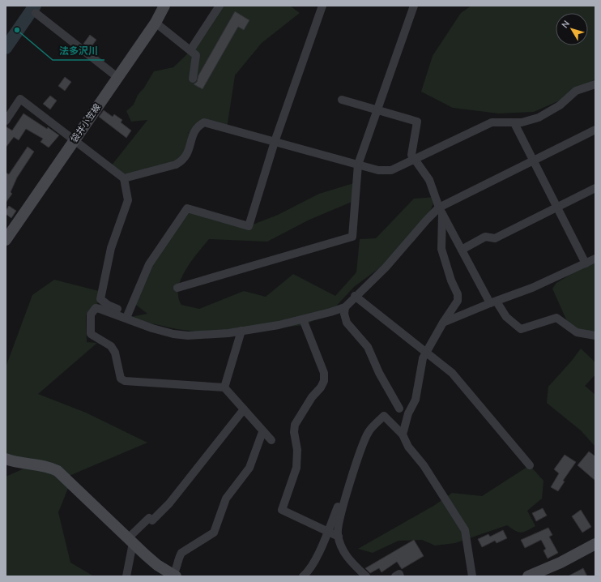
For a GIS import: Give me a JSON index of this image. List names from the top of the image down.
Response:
{
  "streets": {
    "main road": ["袋井小笠線"]
  },
  "places": ["法多沢川"],
  "north": "top left"
}
